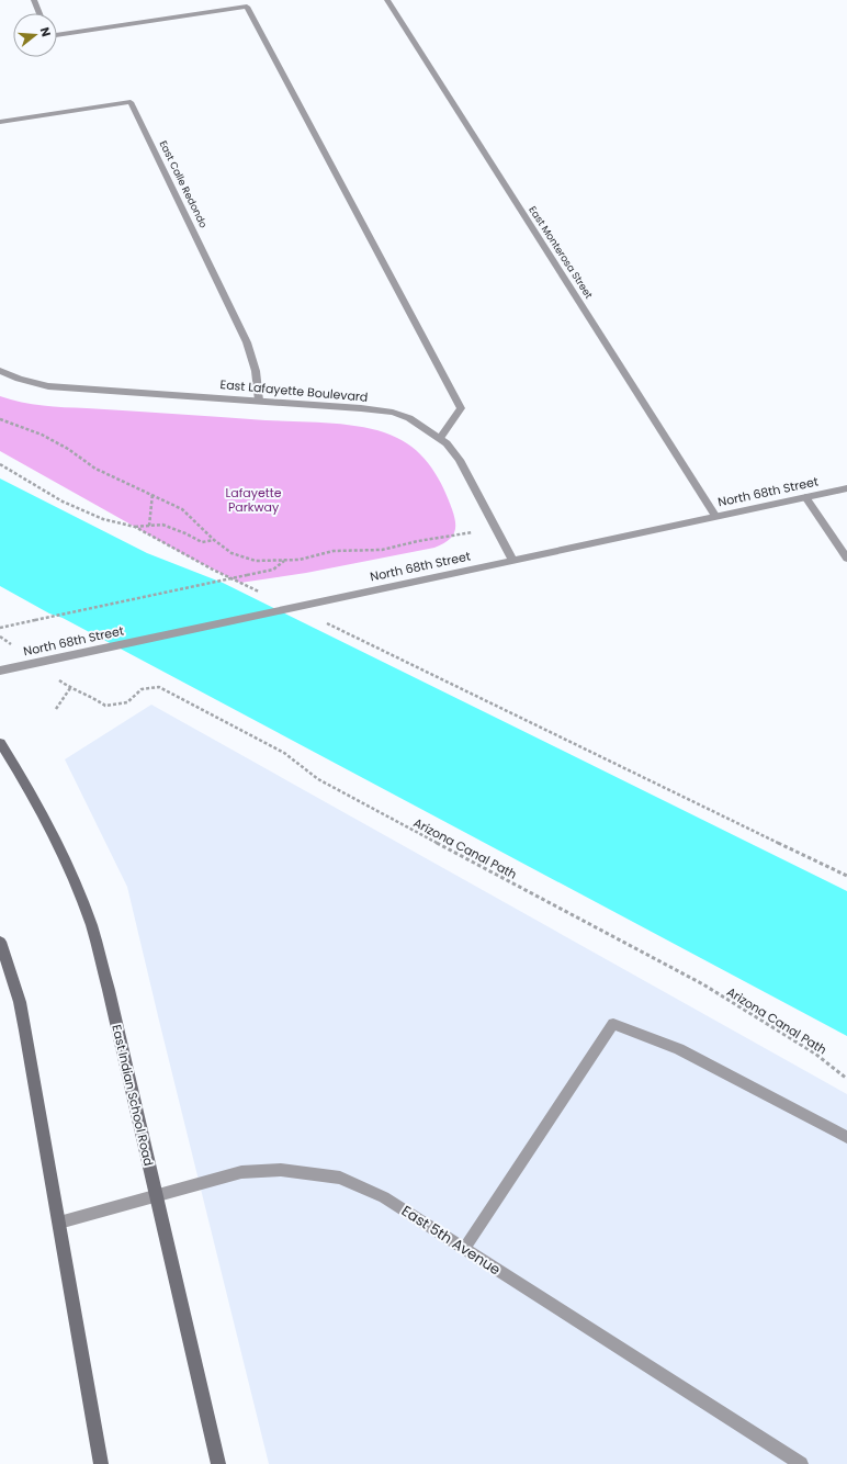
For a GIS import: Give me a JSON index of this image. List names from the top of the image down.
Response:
{
  "streets": {
    "main road": ["East Indian School Road"],
    "street": [
      "East Calle Redondo",
      "East Monterosa Street",
      "East Lafayette Boulevard",
      "North 68th Street",
      "East 5th Avenue"
    ],
    "path": ["Arizona Canal Path"]
  },
  "crossings": [
    ["East Calle Redondo", "East Lafayette Boulevard"],
    ["East Monterosa Street", "North 68th Street"],
    ["East Lafayette Boulevard", "North 68th Street"],
    ["East Indian School Road", "East 5th Avenue"]
  ],
  "parks": ["Lafayette Parkway"],
  "north": "right"
}
